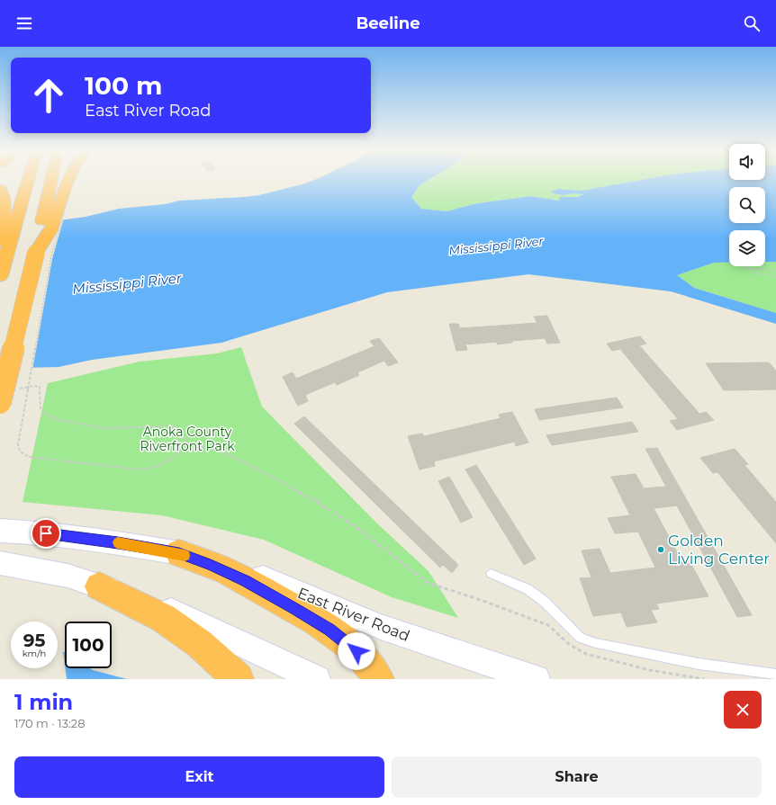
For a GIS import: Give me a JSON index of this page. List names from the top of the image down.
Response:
{
  "streets": {
    "main road": ["East River Road"]
  },
  "water": ["Mississippi River"],
  "parks": ["Anoka County Riverfront Park"],
  "places": ["Golden Living Center"],
  "page": {
    "header": "Beeline",
    "turn": ["100 m", "East River Road"],
    "speed": "95 km/h",
    "limit": "100",
    "heading": ["1 min", "170 m · 13:28"],
    "buttons": ["Exit", "Share"]
  }
}
